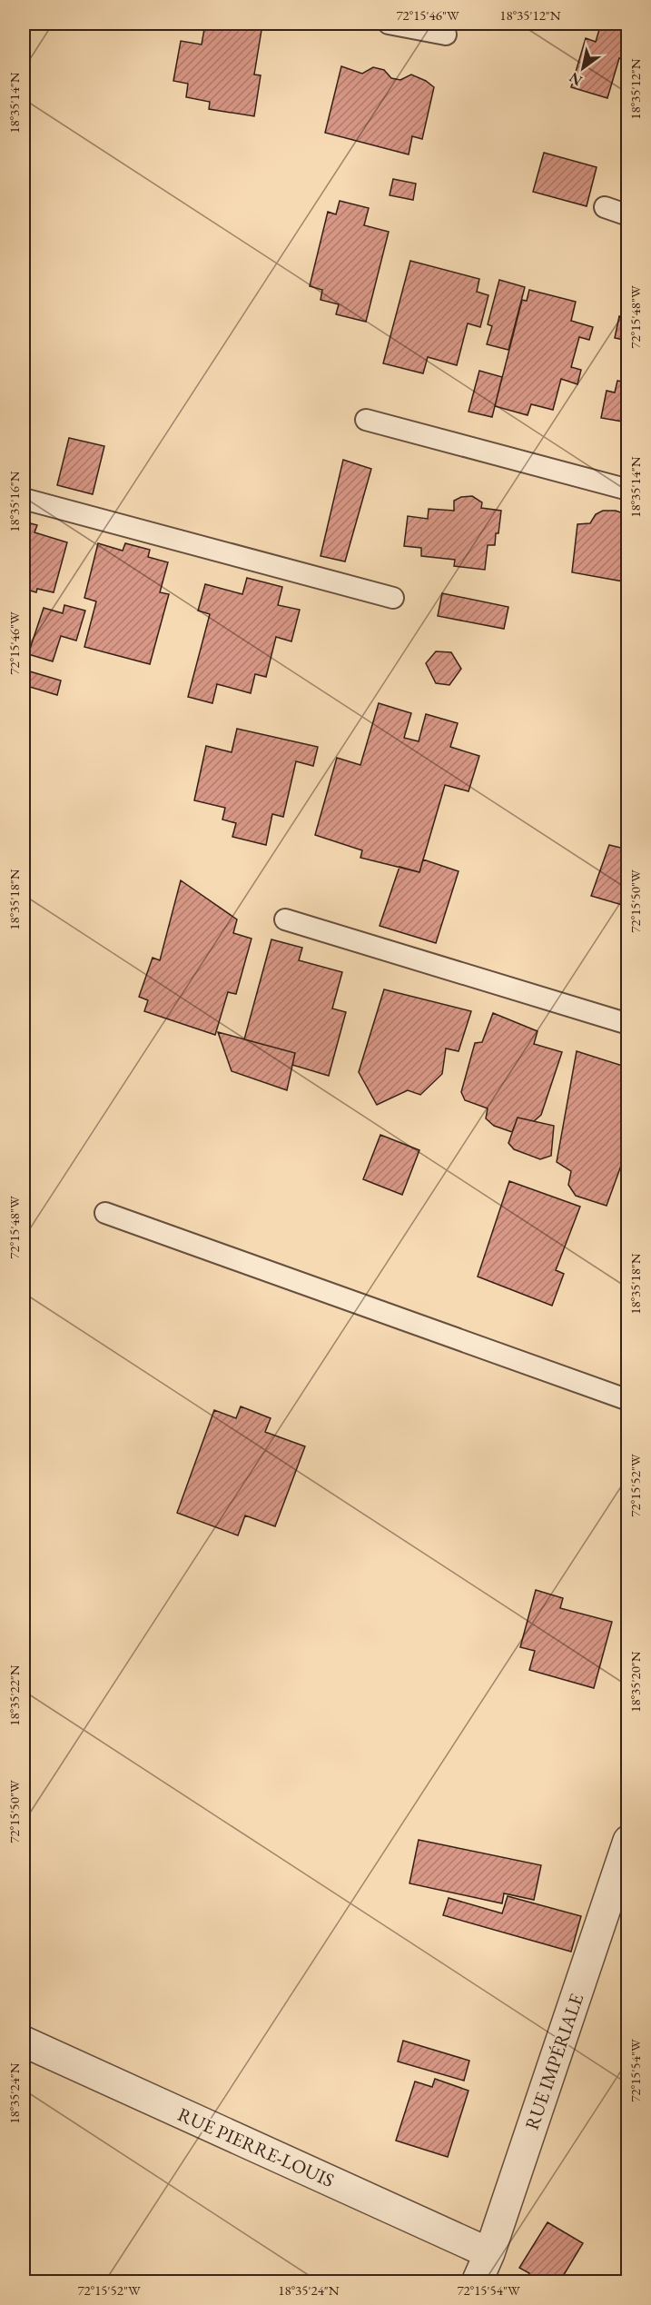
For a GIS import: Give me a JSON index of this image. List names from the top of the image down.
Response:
{
  "streets": {
    "street": ["RUE IMPÉRIALE", "RUE PIERRE-LOUIS"]
  },
  "crossings": [
    ["RUE IMPÉRIALE", "RUE PIERRE-LOUIS"]
  ],
  "north": "bottom left",
  "coordinates": [
    "72°15'46\"W",
    "18°35'12\"N",
    "18°35'14\"N",
    "72°15'48\"W",
    "18°35'16\"N",
    "18°35'18\"N",
    "72°15'50\"W",
    "72°15'52\"W",
    "18°35'20\"N",
    "18°35'22\"N",
    "72°15'54\"W",
    "18°35'24\"N"
  ]
}
